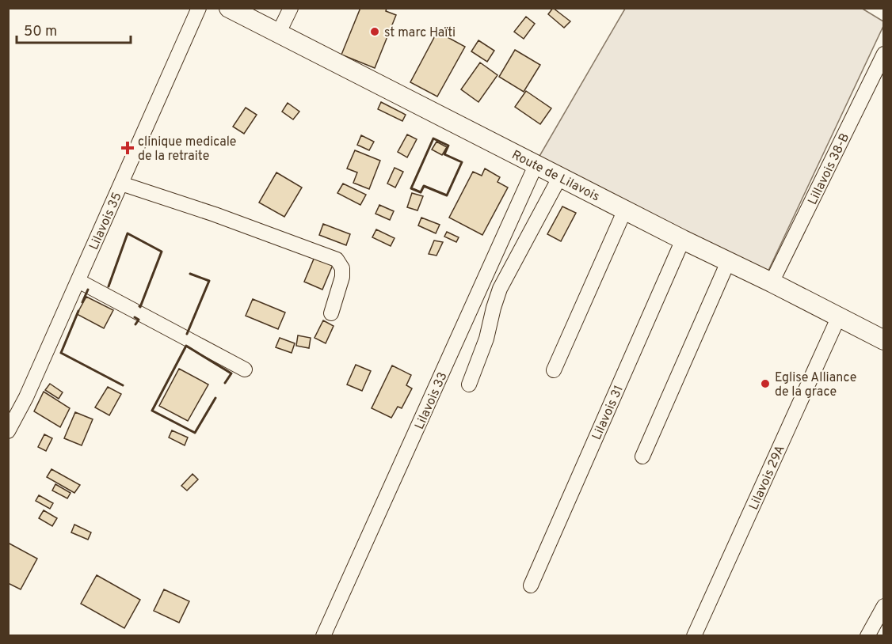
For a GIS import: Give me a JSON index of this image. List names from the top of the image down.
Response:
{
  "streets": {
    "main road": ["Route de Lilavois"],
    "street": [
      "Lillavois 38-B",
      "Lilavois 35",
      "Lilavois 33",
      "Lilavois 31",
      "Lilavois 29A"
    ]
  },
  "crossings": [
    ["Lillavois 38-B", "Route de Lilavois"],
    ["Route de Lilavois", "Lilavois 33"],
    ["Route de Lilavois", "Lilavois 31"],
    ["Route de Lilavois", "Lilavois 29A"]
  ],
  "places": {
    "other": ["st marc Haïti", "Eglise Alliance de la grace"],
    "health": ["clinique medicale de la retraite"]
  },
  "scale_bar": "50 m"
}
